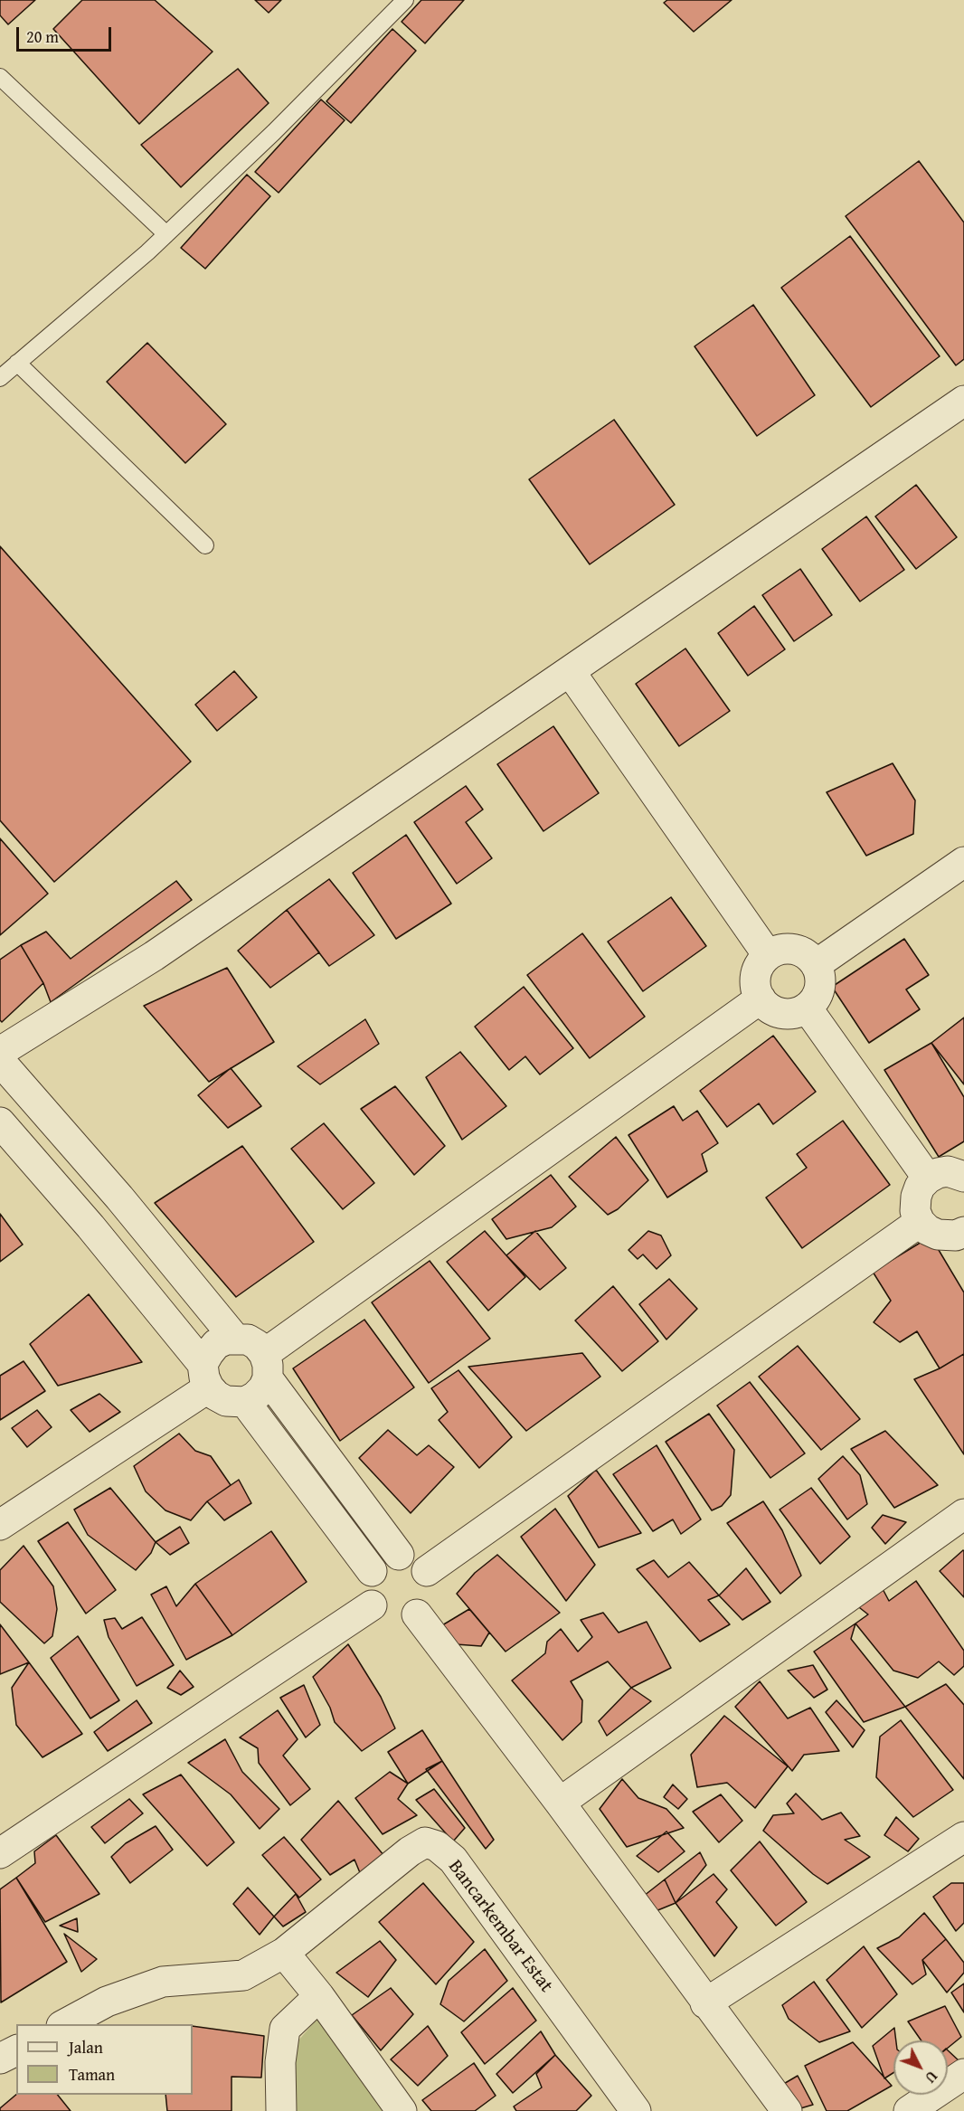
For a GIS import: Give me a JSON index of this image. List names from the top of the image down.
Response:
{
  "streets": {
    "street": ["Bancarkembar Estat"]
  },
  "legend": ["Jalan", "Taman"],
  "scale_bar": "20 m",
  "north": "bottom right"
}
